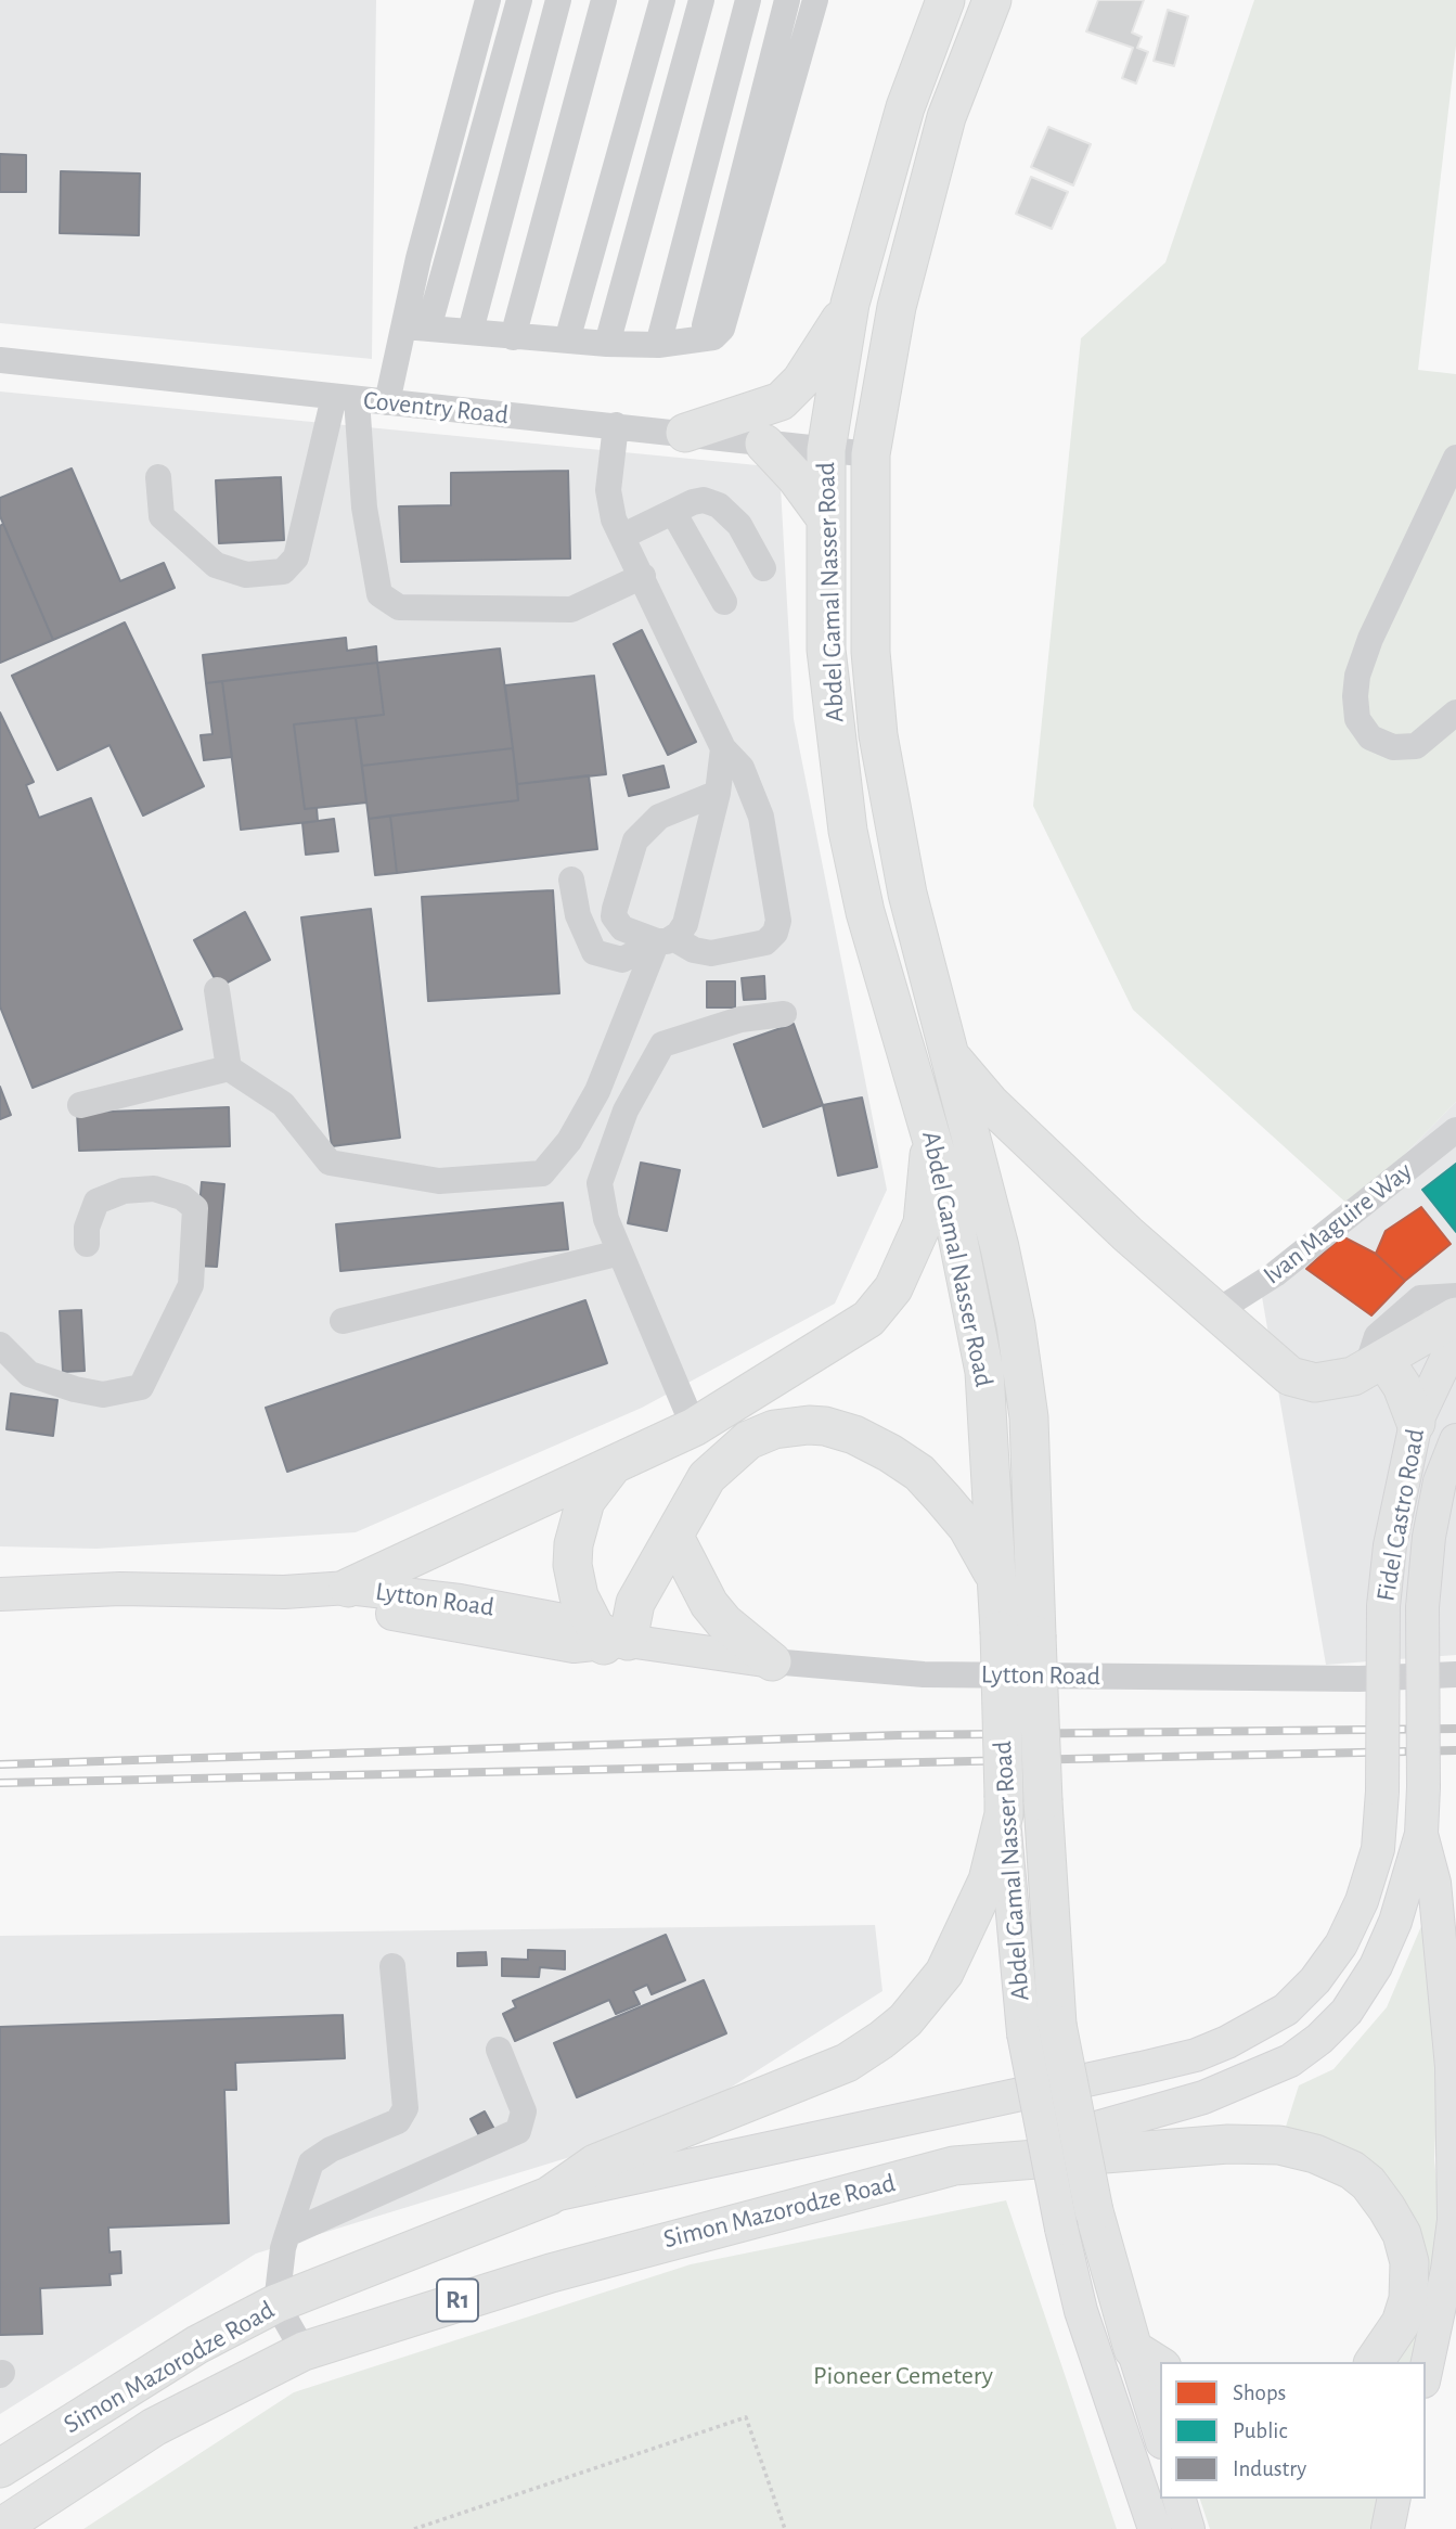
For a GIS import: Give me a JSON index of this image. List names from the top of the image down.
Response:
{
  "streets": {
    "highway": ["Abdel Gamal Nasser Road", "Simon Mazorodze Road", "R1"],
    "main road": ["Fidel Castro Road", "Lytton Road"],
    "street": ["Coventry Road", "Ivan Maguire Way"]
  },
  "crossings": [
    ["Coventry Road", "Abdel Gamal Nasser Road"],
    ["Fidel Castro Road", "Simon Mazorodze Road"]
  ],
  "parks": ["Pioneer Cemetery"],
  "legend": ["Shops", "Public", "Industry"]
}
